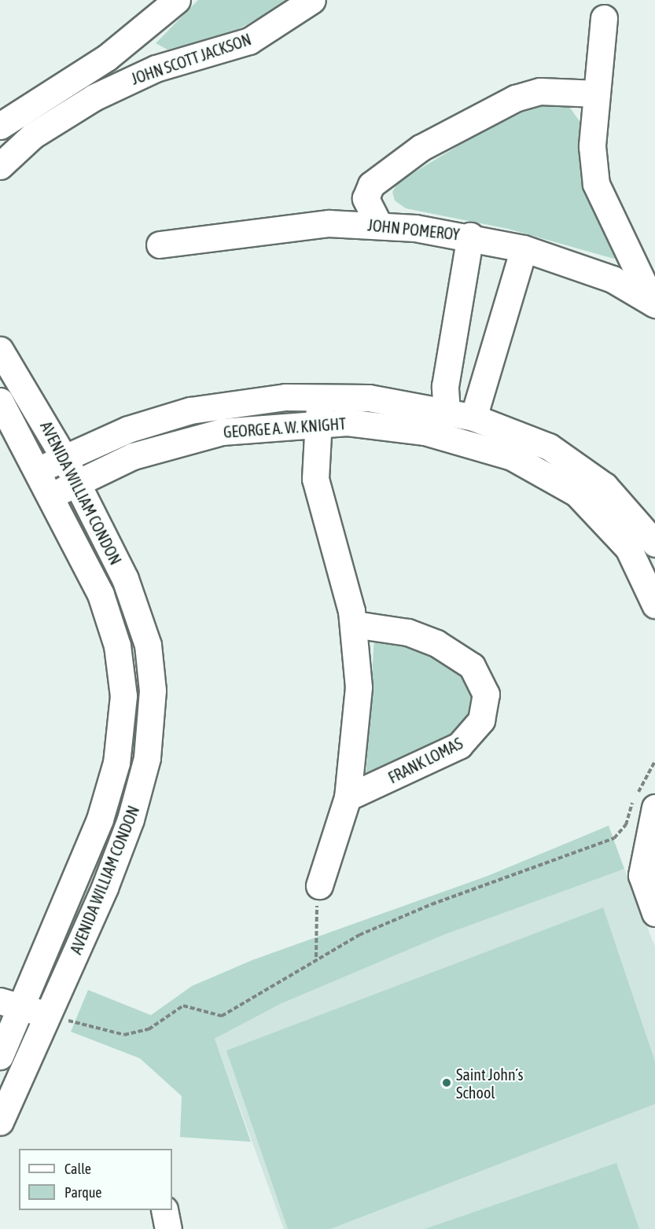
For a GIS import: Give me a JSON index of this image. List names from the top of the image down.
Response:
{
  "streets": {
    "street": [
      "JOHN SCOTT JACKSON",
      "JOHN POMEROY",
      "GEORGE A. W. KNIGHT",
      "AVENIDA WILLIAM CONDON",
      "FRANK LOMAS"
    ]
  },
  "crossings": [
    ["GEORGE A. W. KNIGHT", "AVENIDA WILLIAM CONDON"]
  ],
  "places": ["Saint John´s School"],
  "legend": ["Calle", "Parque"]
}
